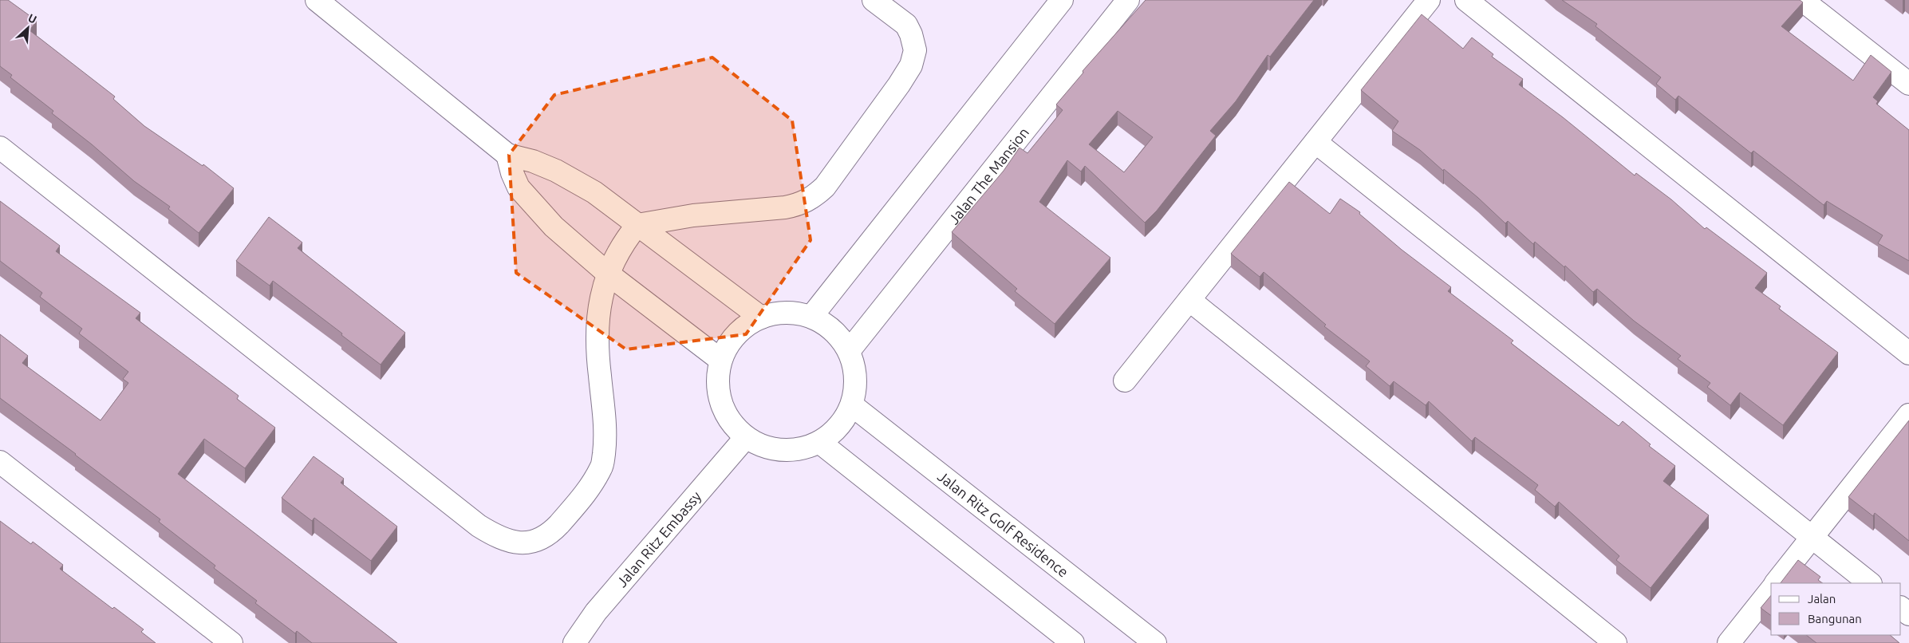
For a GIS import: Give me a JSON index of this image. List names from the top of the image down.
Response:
{
  "streets": {
    "street": ["Jalan The Mansion", "Jalan Ritz Golf Residence", "Jalan Ritz Embassy"]
  },
  "crossings": [
    ["Jalan The Mansion", "Jalan Ritz Golf Residence"],
    ["Jalan The Mansion", "Jalan Ritz Embassy"],
    ["Jalan Ritz Golf Residence", "Jalan Ritz Embassy"]
  ],
  "legend": ["Jalan", "Bangunan"],
  "north": "top right"
}
